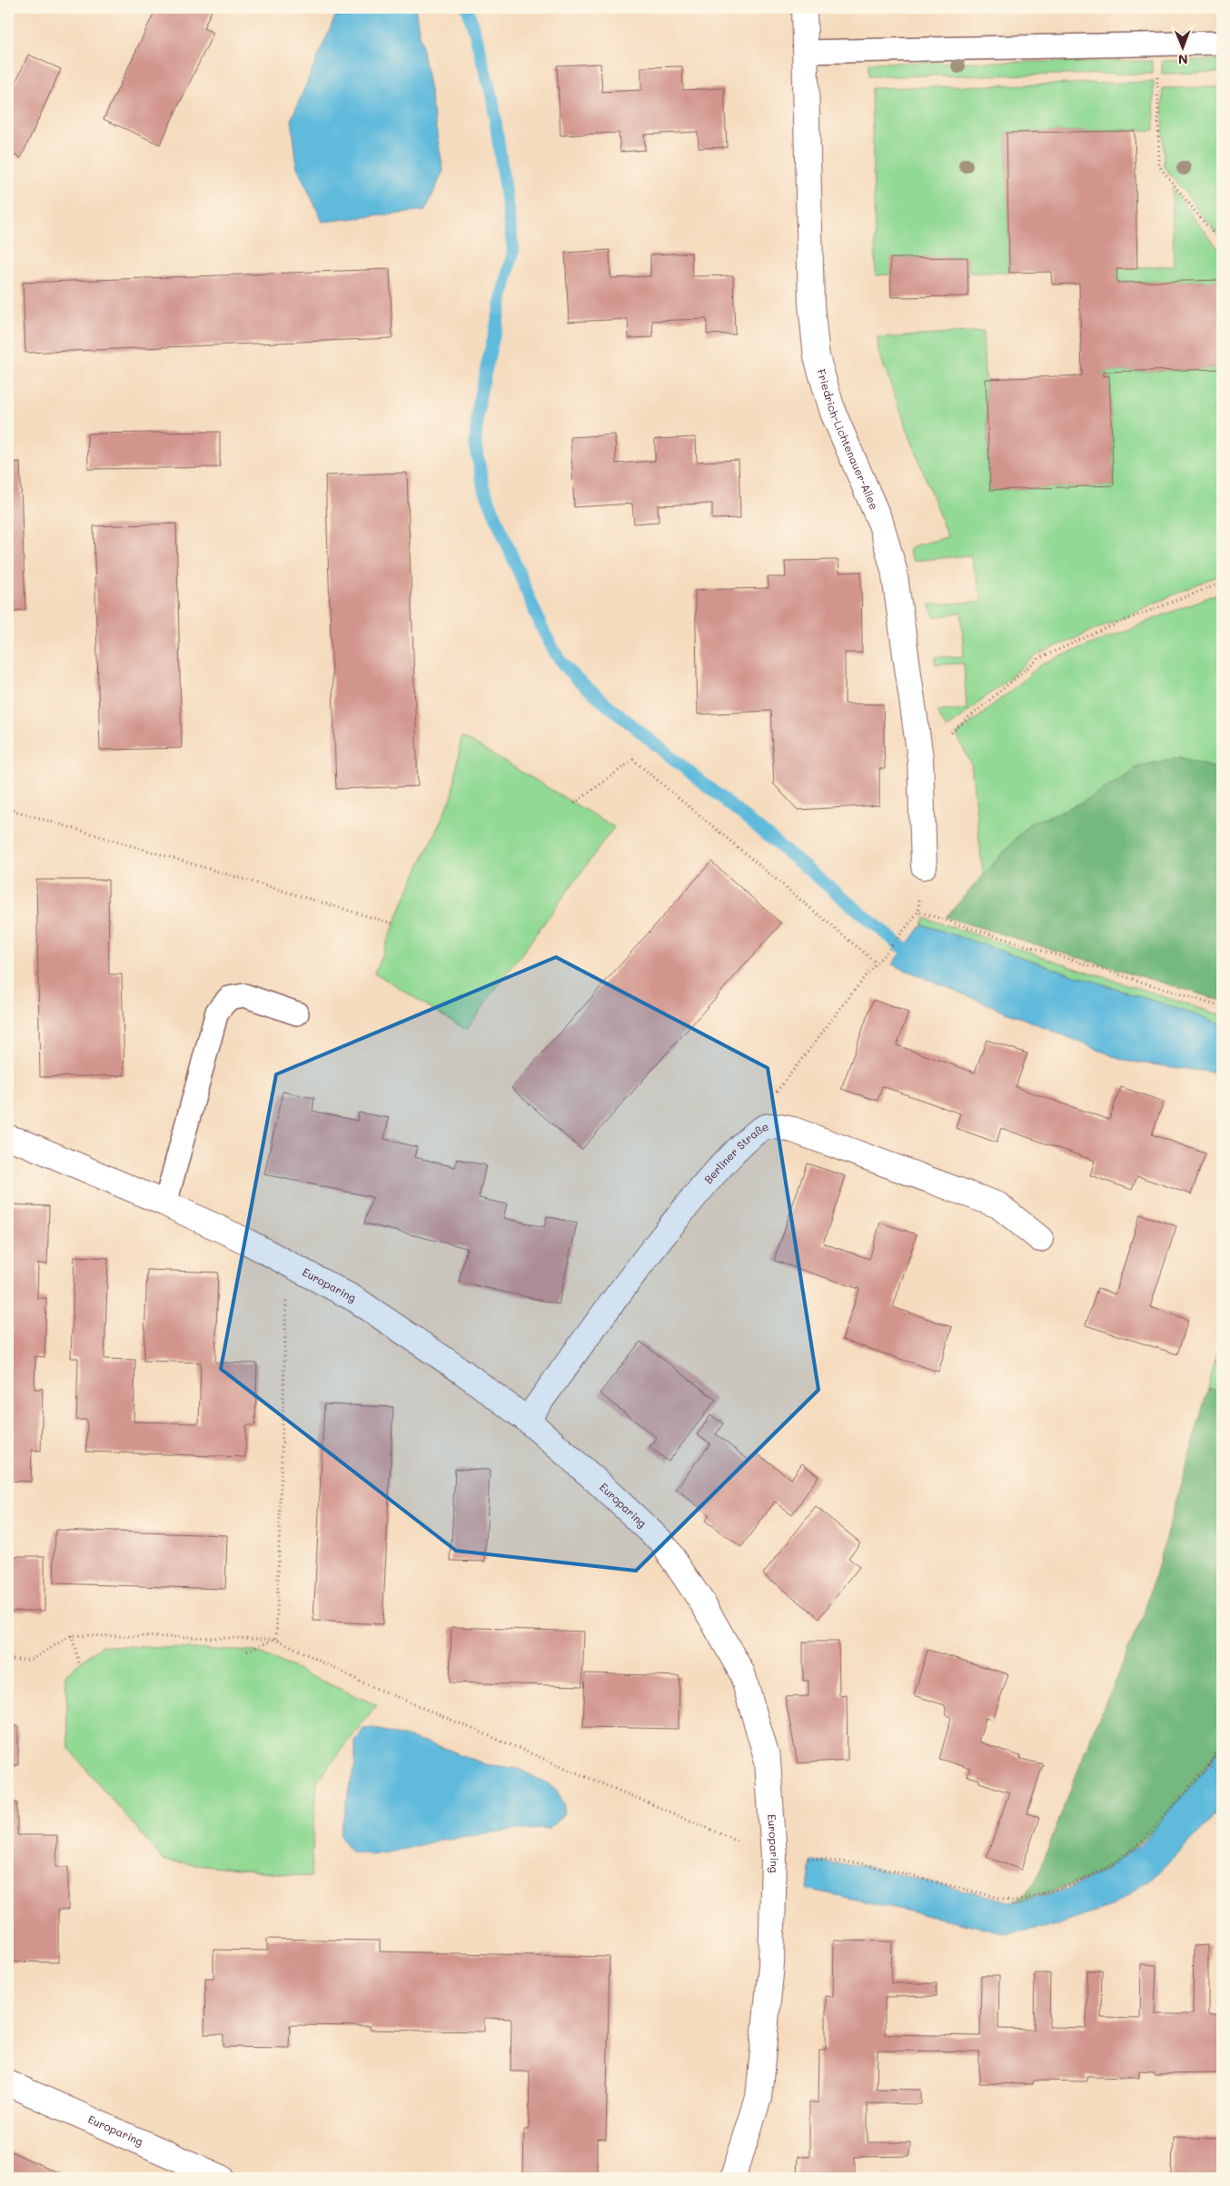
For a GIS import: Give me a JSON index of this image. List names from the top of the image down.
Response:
{
  "streets": {
    "street": ["Friedrich-Lichtenauer-Allee", "Berliner Straße", "Europaring"]
  },
  "crossings": [
    ["Berliner Straße", "Europaring"]
  ],
  "north": "bottom"
}
